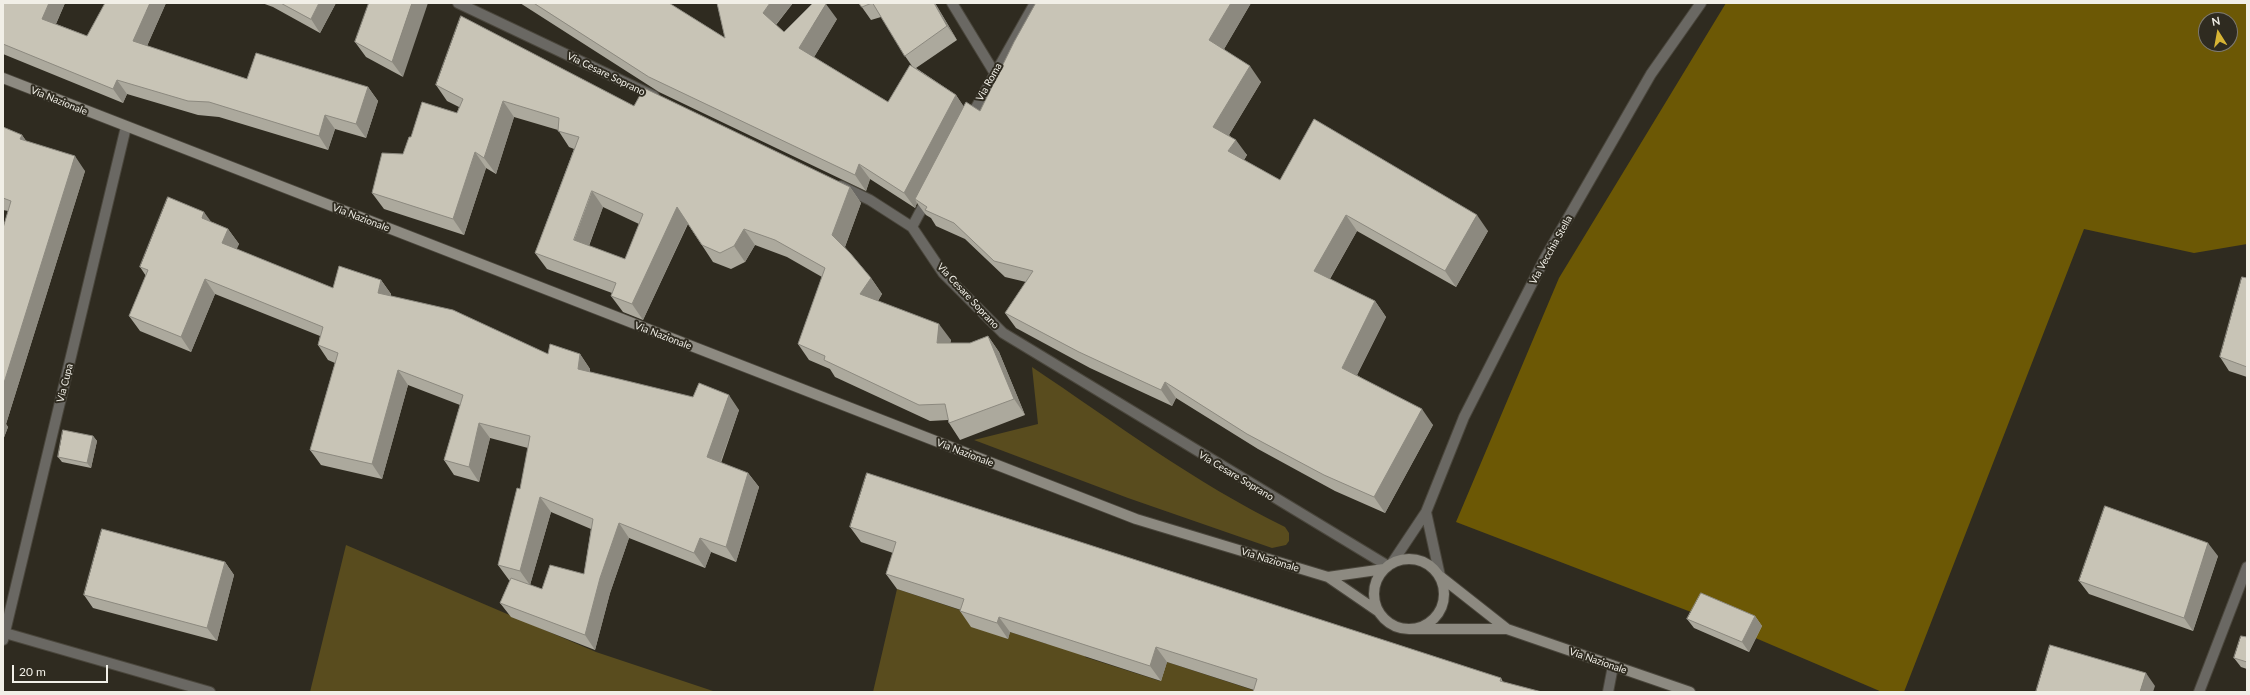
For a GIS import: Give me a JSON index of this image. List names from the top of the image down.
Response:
{
  "streets": {
    "main road": ["Via Nazionale"],
    "street": [
      "Via Cesare Soprano",
      "Via Roma",
      "Via Vecchia Stella",
      "Via Cupa"
    ]
  },
  "crossings": [
    ["Via Cesare Soprano", "Via Nazionale"],
    ["Via Cesare Soprano", "Via Vecchia Stella"],
    ["Via Nazionale", "Via Vecchia Stella"],
    ["Via Nazionale", "Via Cupa"]
  ],
  "scale_bar": "20 m",
  "north": "top"
}
